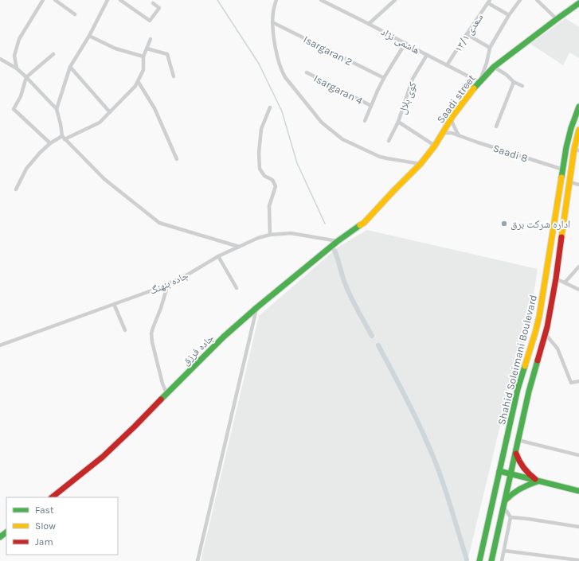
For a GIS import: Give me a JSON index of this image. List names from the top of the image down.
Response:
{
  "streets": {
    "main road": ["Saadi street", "جاده فرزق", "Shahid Soleimani Boulevard"],
    "street": [
      "سعدی ۱۳/۱",
      "هاشمی نژاد",
      "Isargaran 2",
      "Isargaran 4",
      "کوی بلال",
      "Saadi 8",
      "جاده بنهنگ"
    ]
  },
  "crossings": [
    ["سعدی ۱۳/۱", "هاشمی نژاد"],
    ["هاشمی نژاد", "کوی بلال"],
    ["هاشمی نژاد", "Saadi street"],
    ["Saadi street", "Saadi 8"],
    ["Saadi street", "جاده فرزق"],
    ["Saadi 8", "Shahid Soleimani Boulevard"],
    ["جاده بنهنگ", "جاده فرزق"]
  ],
  "places": ["اداره شرکت برق"],
  "legend": ["Fast", "Slow", "Jam"]
}
